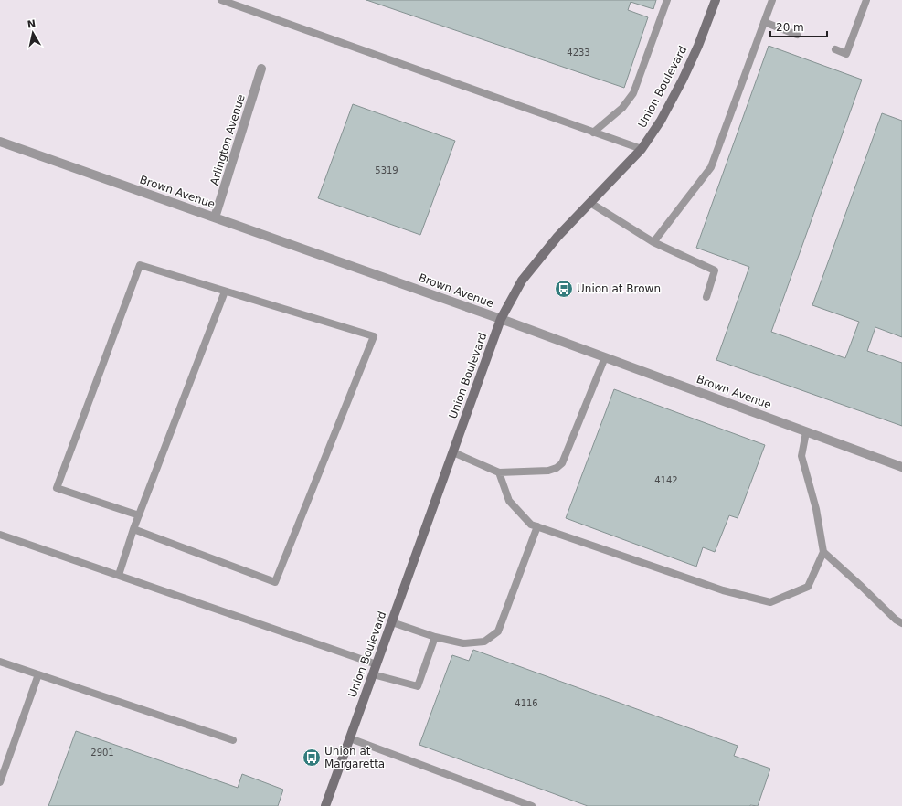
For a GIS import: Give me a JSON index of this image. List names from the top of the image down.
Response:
{
  "streets": {
    "main road": ["Union Boulevard"],
    "street": ["Arlington Avenue", "Brown Avenue"]
  },
  "crossings": [
    ["Union Boulevard", "Brown Avenue"],
    ["Arlington Avenue", "Brown Avenue"]
  ],
  "places": {
    "bus stop": ["Union at Brown", "Union at Margaretta"]
  },
  "house_numbers": [
    "4233",
    "5319",
    "4142",
    "4116",
    "2901"
  ],
  "scale_bar": "20 m",
  "north": "top"
}
